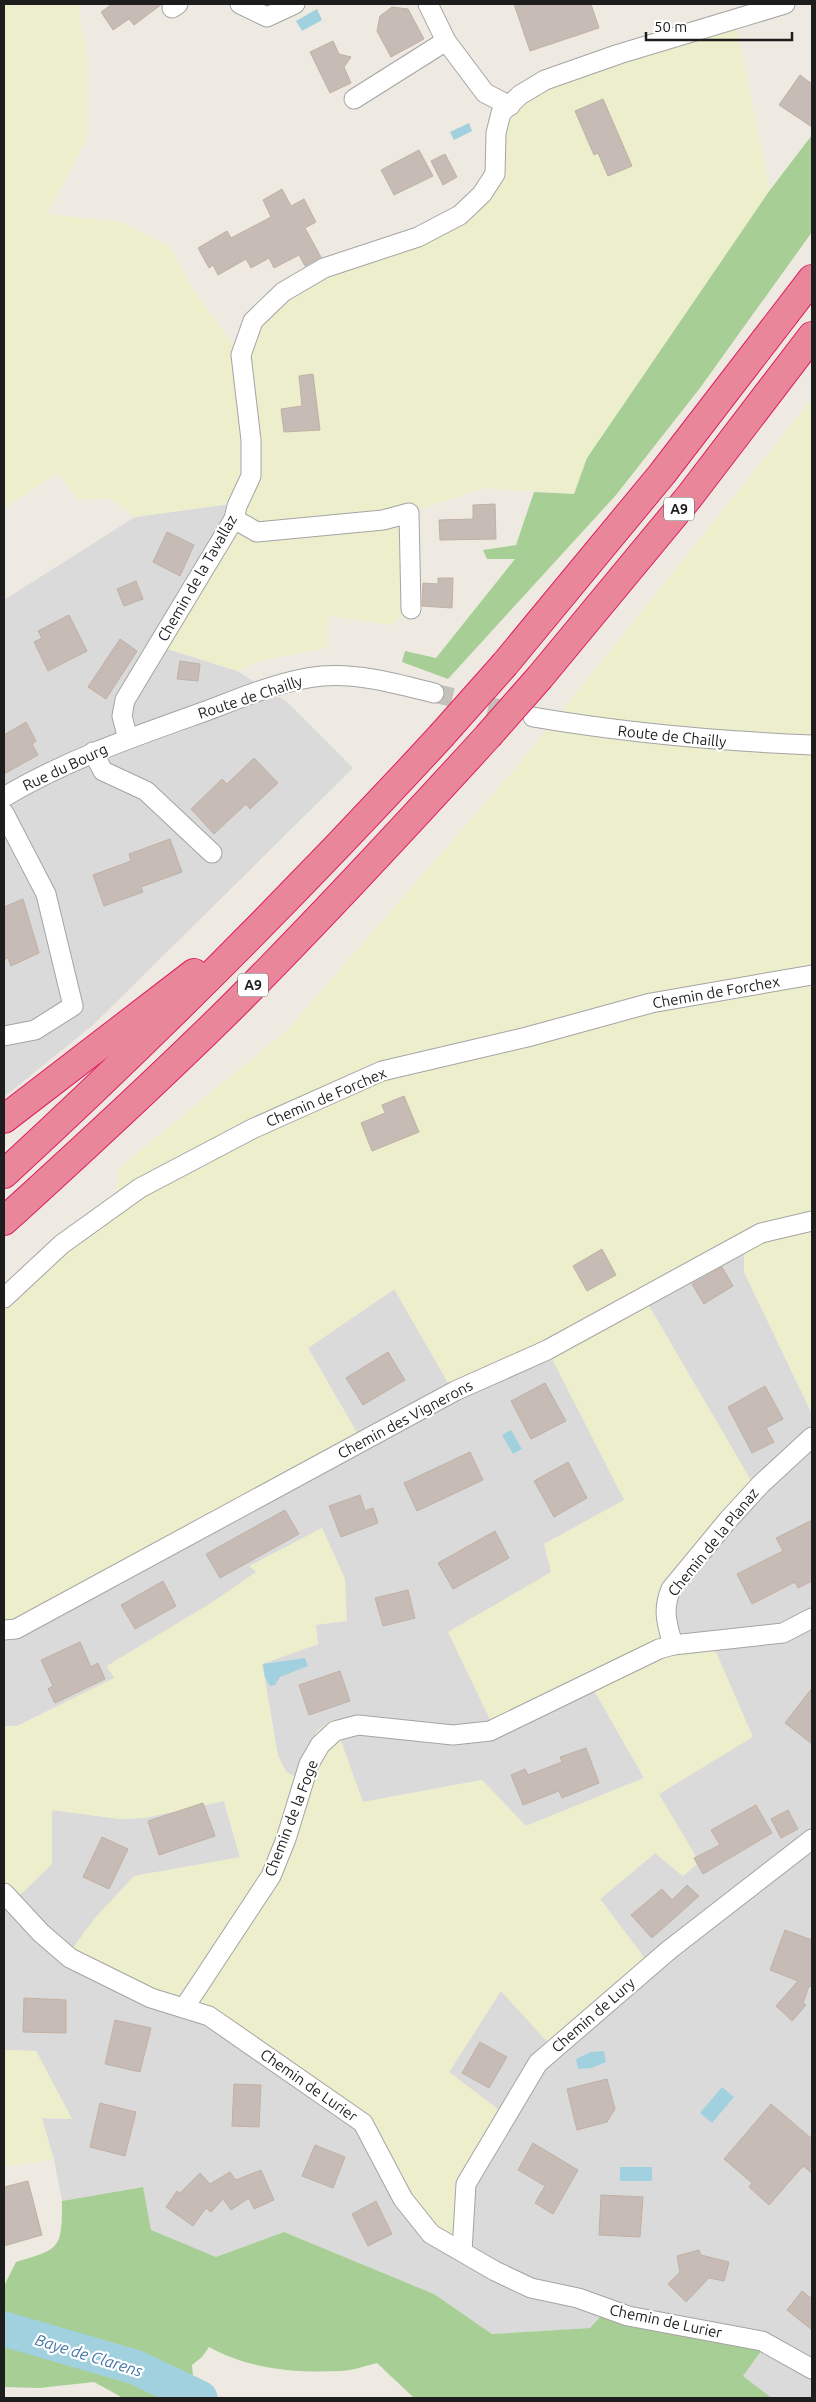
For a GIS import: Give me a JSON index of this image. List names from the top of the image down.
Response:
{
  "streets": {
    "highway": ["A9"],
    "street": [
      "Chemin de la Tavallaz",
      "Route de Chailly",
      "Rue du Bourg",
      "Chemin de Forchex",
      "Chemin des Vignerons",
      "Chemin de la Planaz",
      "Chemin de la Foge",
      "Chemin de Lury",
      "Chemin de Lurier"
    ]
  },
  "crossings": [
    ["Chemin de la Tavallaz", "Route de Chailly"],
    ["Chemin de la Tavallaz", "Rue du Bourg"],
    ["Route de Chailly", "Rue du Bourg"],
    ["Chemin de la Planaz", "Chemin de la Foge"],
    ["Chemin de la Foge", "Chemin de Lurier"],
    ["Chemin de Lury", "Chemin de Lurier"]
  ],
  "water": ["Baye de Clarens"],
  "scale_bar": "50 m"
}
